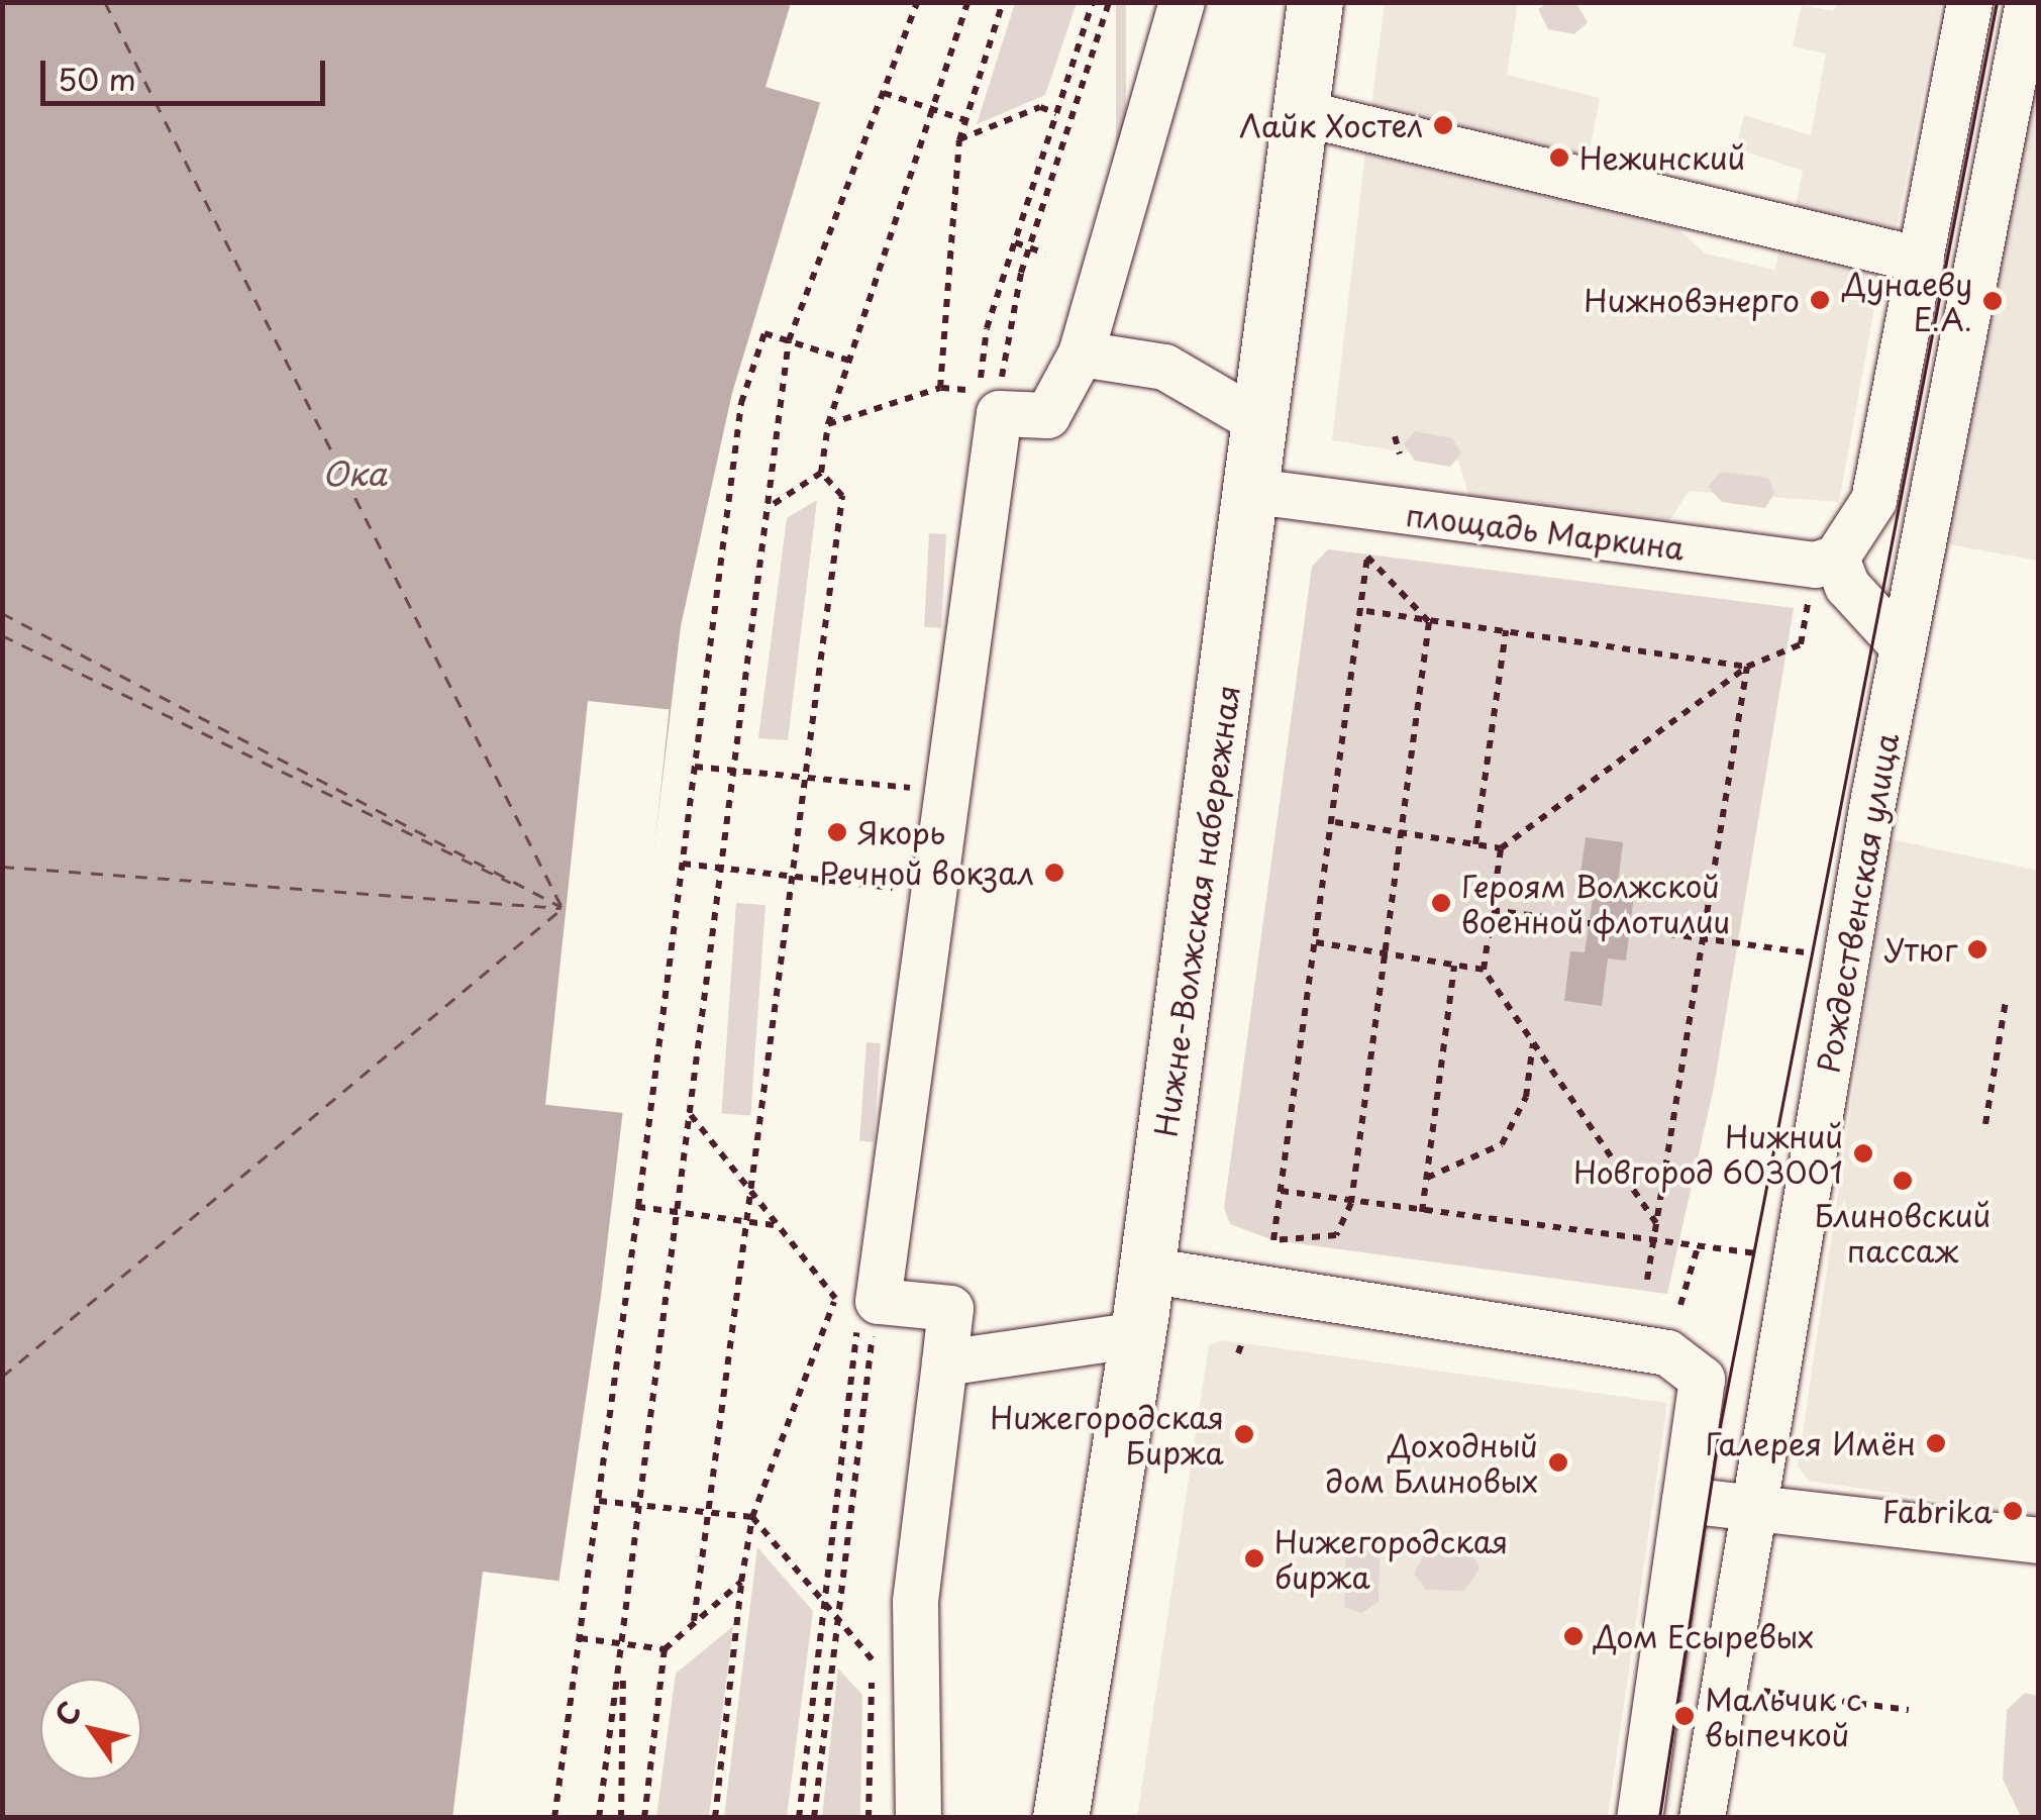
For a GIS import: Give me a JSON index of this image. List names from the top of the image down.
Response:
{
  "streets": {
    "main road": ["Нижне-Волжская набережная"],
    "street": ["площадь Маркина", "Рождественская улица"]
  },
  "crossings": [
    ["площадь Маркина", "Нижне-Волжская набережная"]
  ],
  "water": ["Ока"],
  "places": [
    "Лайк Хостел",
    "Нежинский",
    "Нижновэнерго",
    "Дунаеву Е.А.",
    "Якорь",
    "Речной вокзал",
    "Героям Волжской военной флотилии",
    "Утюг",
    "Нижний Новгород 603001",
    "Блиновский пассаж",
    "Нижегородская Биржа",
    "Галерея Имён",
    "Доходный дом Блиновых",
    "Fabrika",
    "Нижегородская биржа",
    "Дом Есыревых",
    "Мальчик с выпечкой"
  ],
  "scale_bar": "50 m",
  "north": "top left"
}
